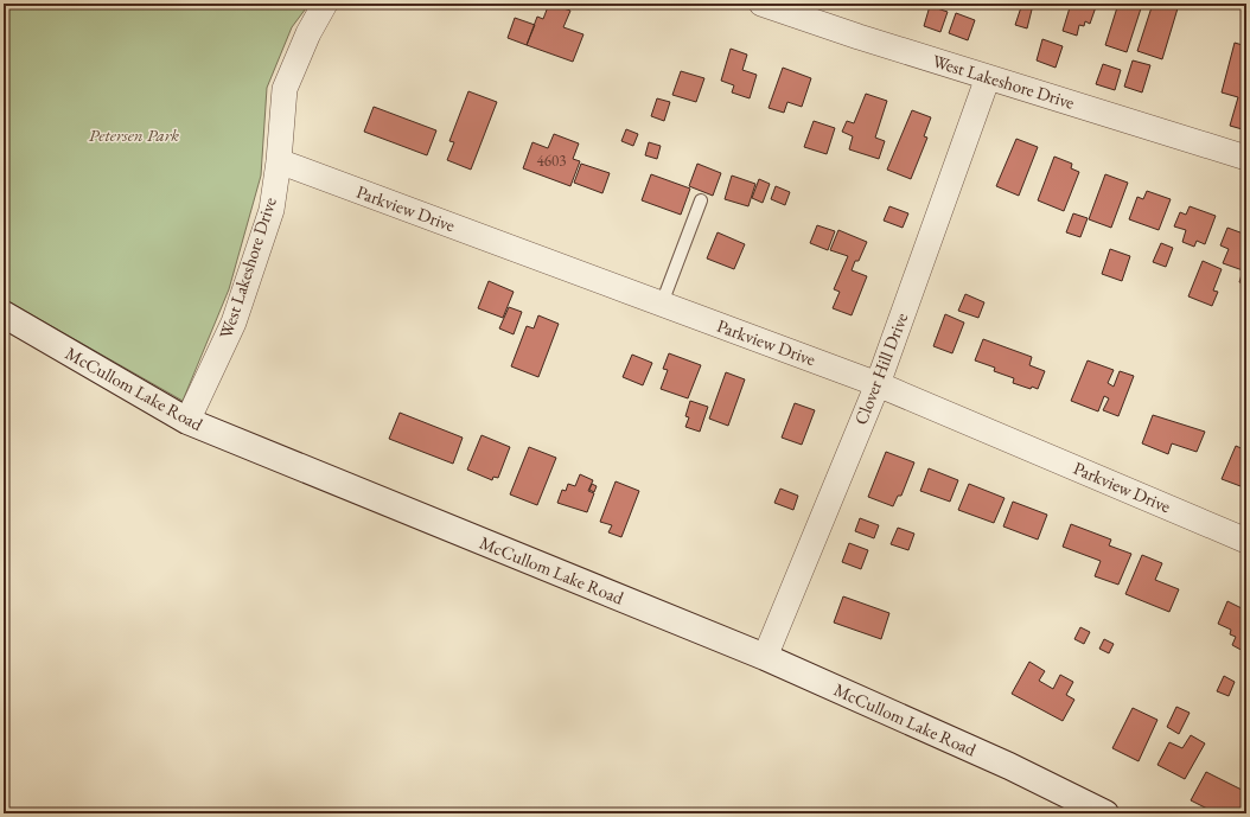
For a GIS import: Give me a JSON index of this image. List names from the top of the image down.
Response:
{
  "streets": {
    "street": [
      "West Lakeshore Drive",
      "Parkview Drive",
      "Clover Hill Drive",
      "McCullom Lake Road"
    ]
  },
  "crossings": [
    ["West Lakeshore Drive", "Parkview Drive"],
    ["West Lakeshore Drive", "Clover Hill Drive"],
    ["West Lakeshore Drive", "McCullom Lake Road"],
    ["Parkview Drive", "Clover Hill Drive"],
    ["Clover Hill Drive", "McCullom Lake Road"]
  ],
  "parks": ["Petersen Park"],
  "house_numbers": ["4603"]
}
